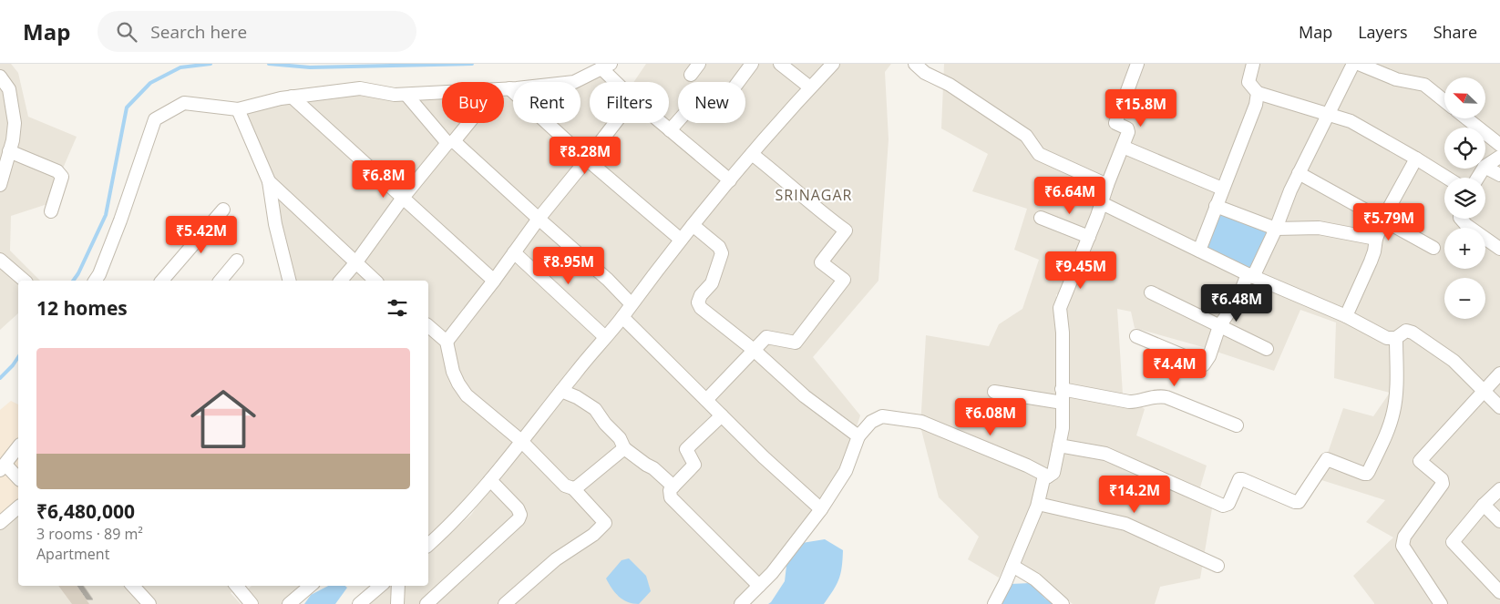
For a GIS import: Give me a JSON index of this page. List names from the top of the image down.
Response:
{
  "districts": ["SRINAGAR"],
  "north": "top left",
  "page": {
    "header": "Map",
    "search": "Search here",
    "nav": ["Map", "Layers", "Share"],
    "map_buttons": ["+", "−"],
    "chip": [
      "Buy",
      "Rent",
      "Filters",
      "New"
    ],
    "price": [
      "₹15.8M",
      "₹8.28M",
      "₹6.8M",
      "₹6.64M",
      "₹5.79M",
      "₹5.42M",
      "₹8.95M",
      "₹9.45M",
      "₹6.48M",
      "₹4.4M",
      "₹6.08M",
      "₹14.2M"
    ],
    "heading": "12 homes",
    "list": [
      {
        "name": "₹6,480,000",
        "note": "3 rooms · 89 m² · Apartment"
      }
    ]
  }
}
